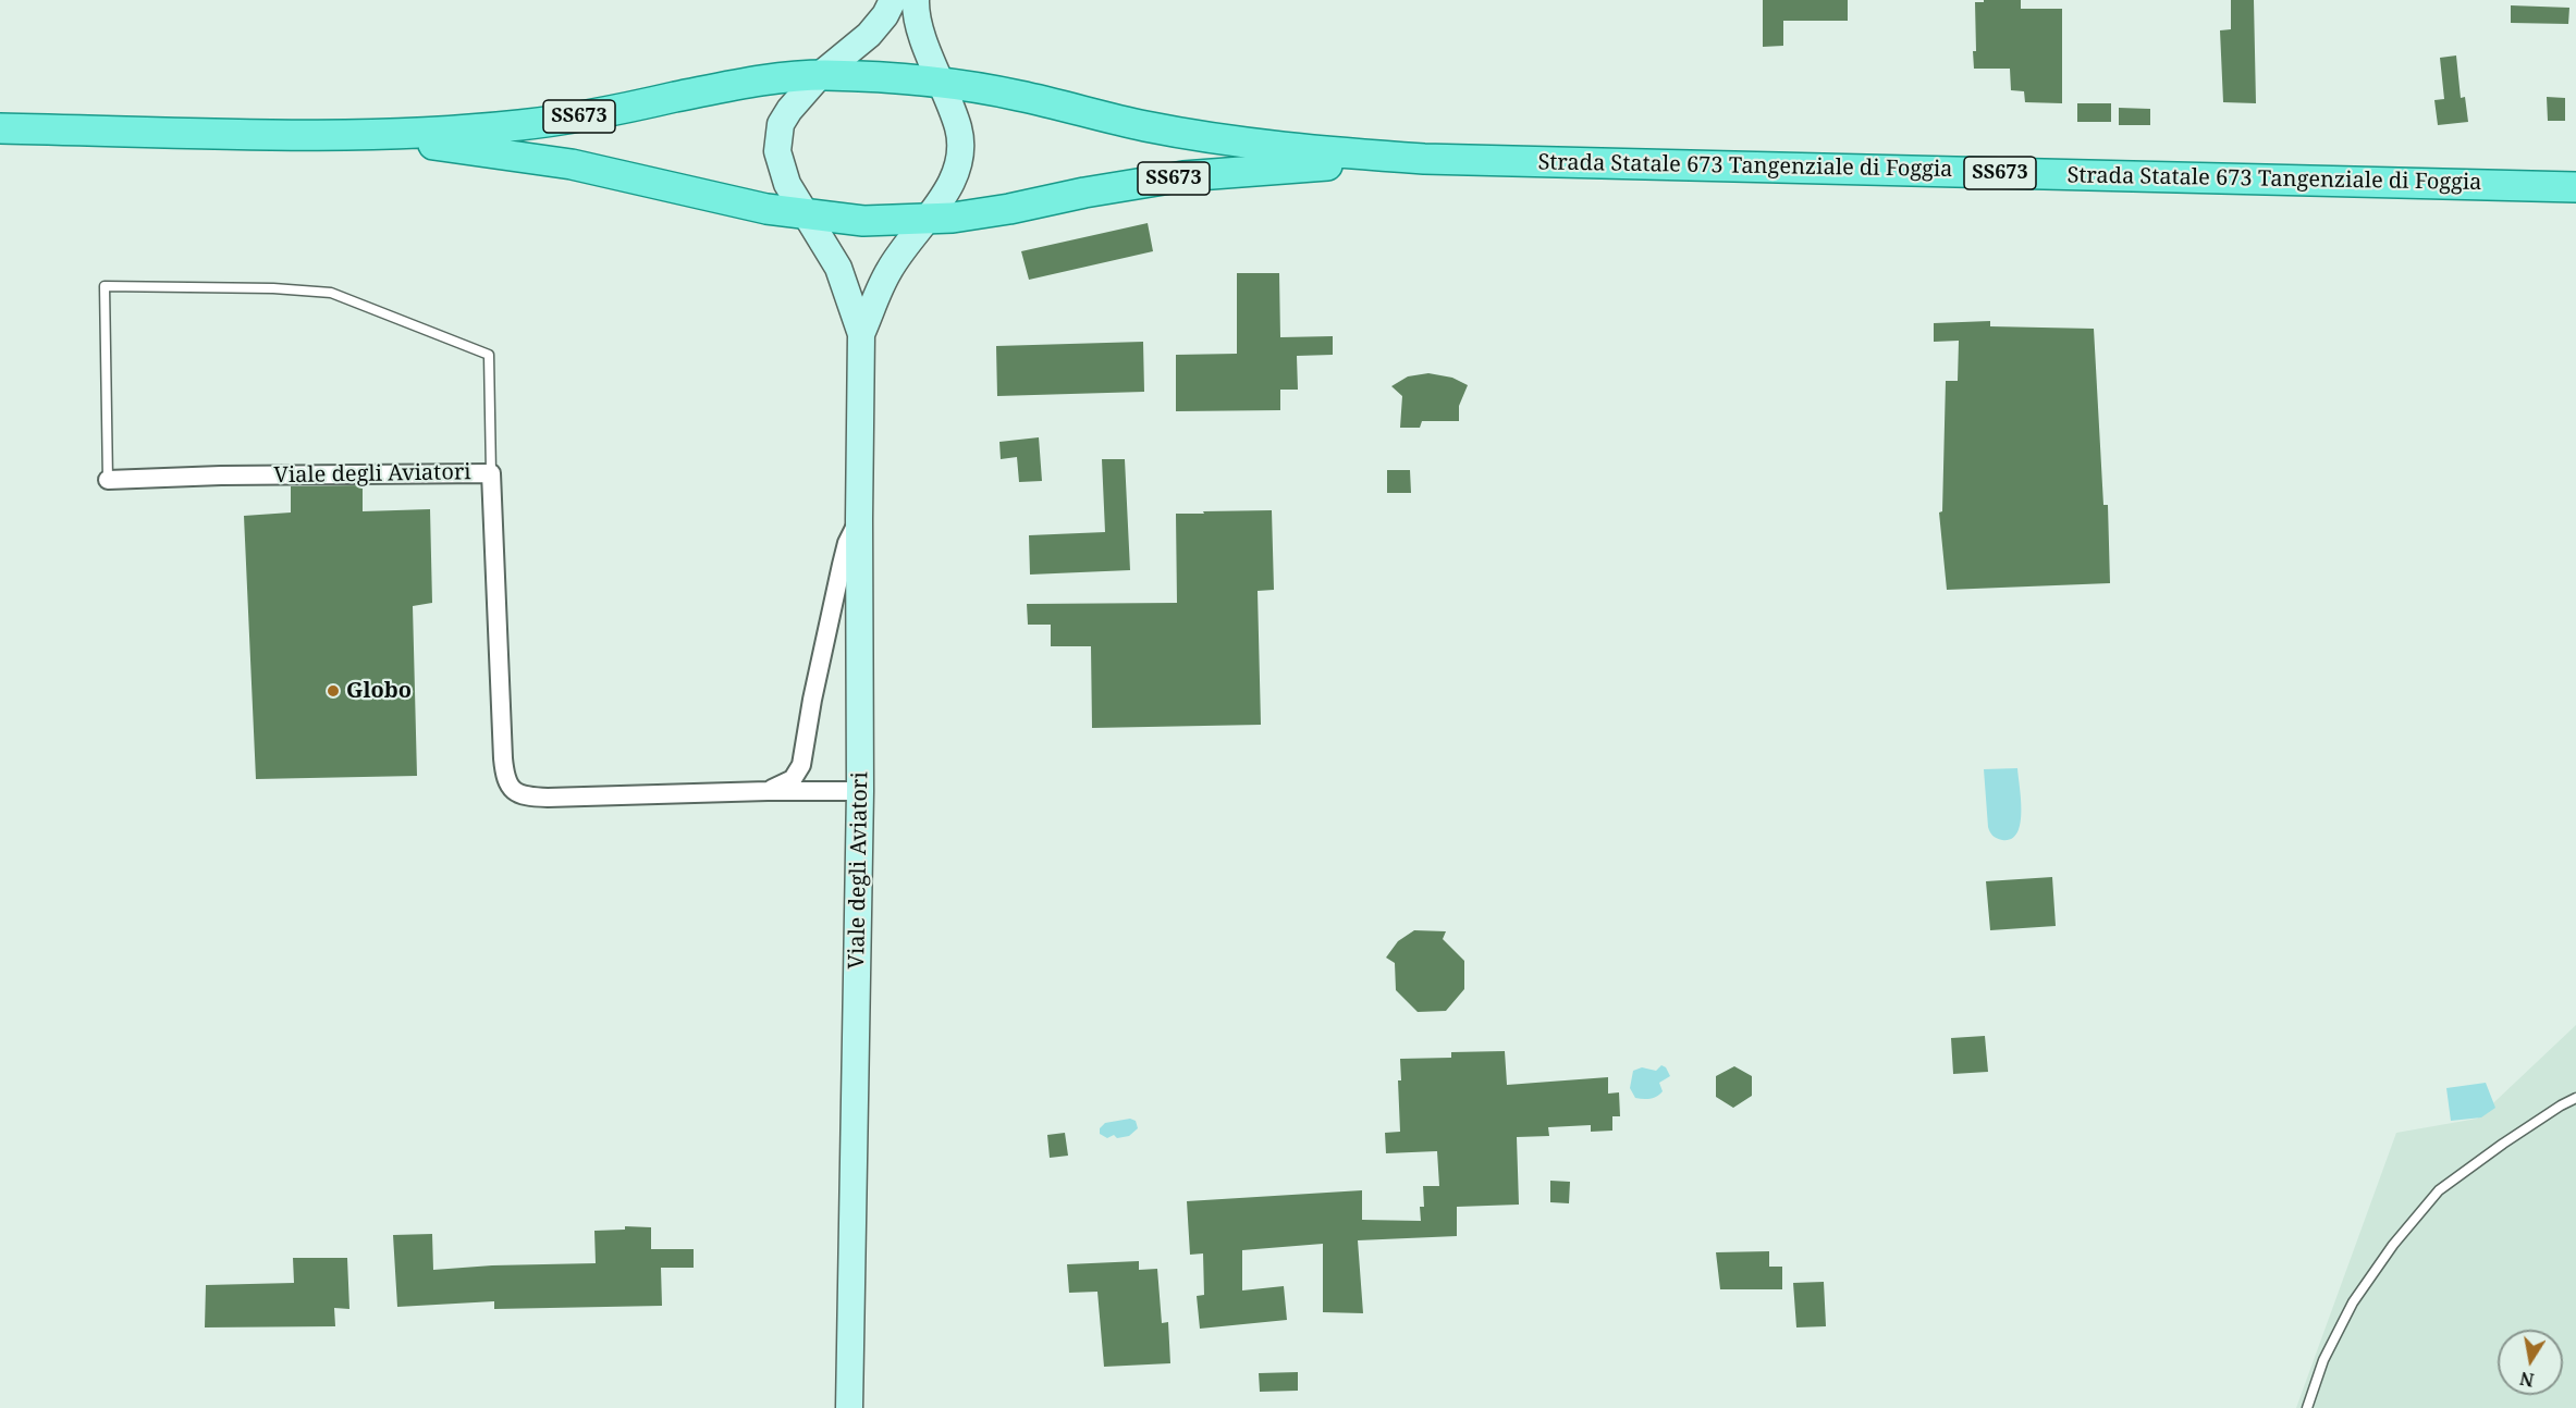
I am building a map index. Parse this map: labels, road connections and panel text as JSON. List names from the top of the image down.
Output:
{
  "streets": {
    "main road": ["SS673", "Strada Statale 673 Tangenziale di Foggia", "Viale degli Aviatori"]
  },
  "crossings": [
    ["Strada Statale 673 Tangenziale di Foggia", "Viale degli Aviatori"]
  ],
  "places": ["Globo"],
  "north": "bottom"
}
